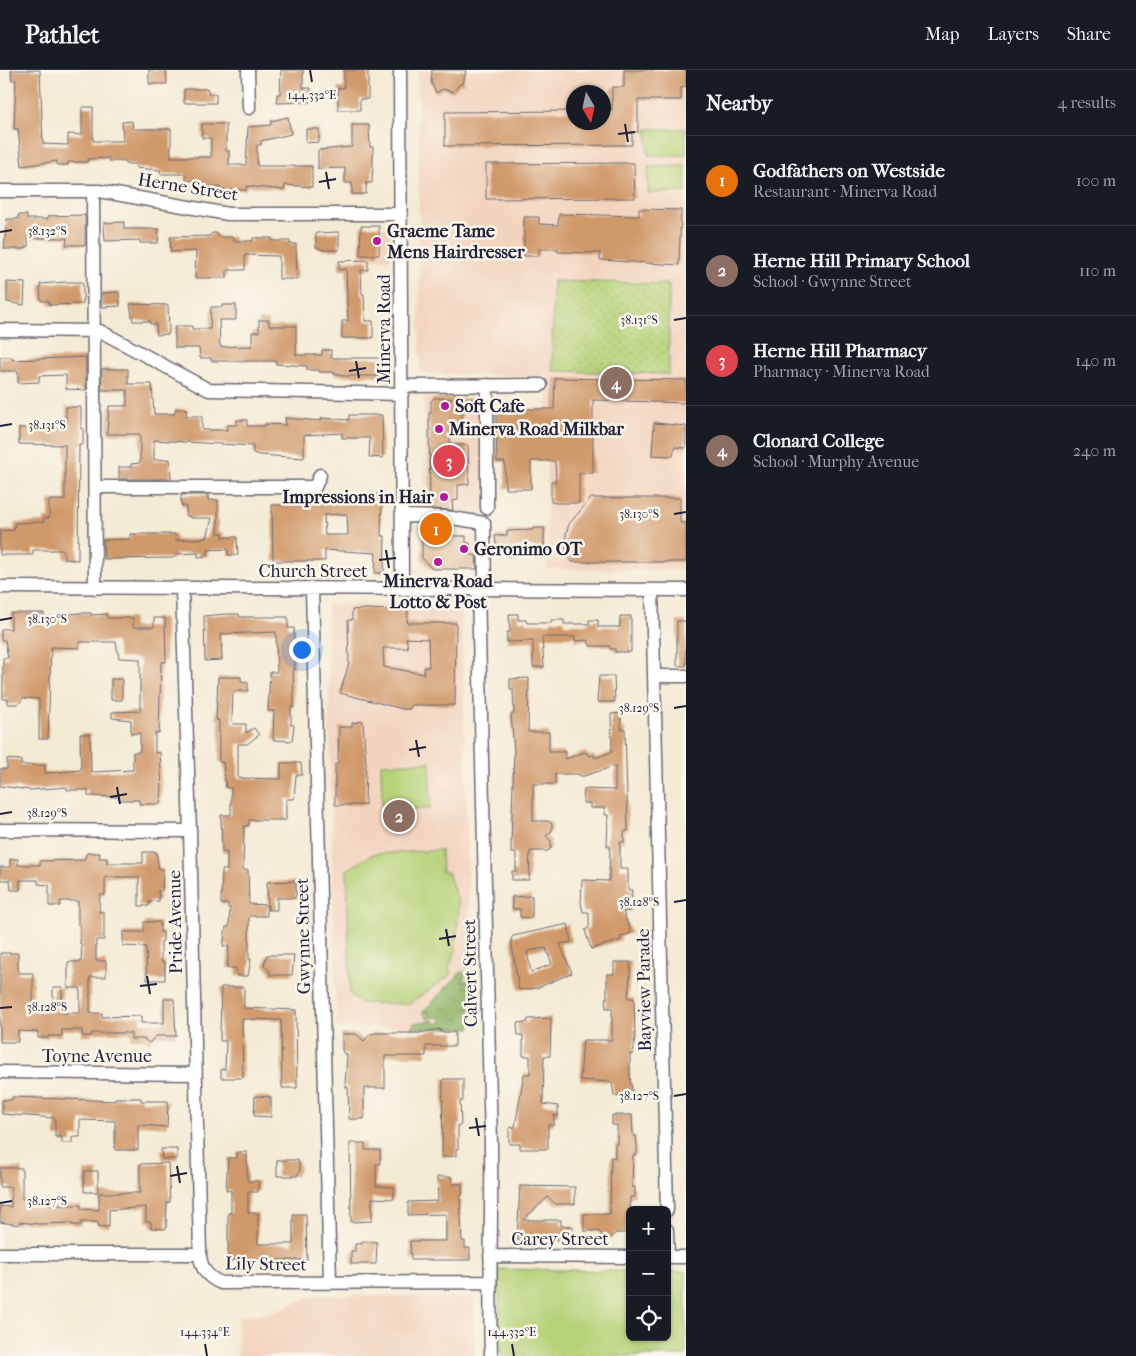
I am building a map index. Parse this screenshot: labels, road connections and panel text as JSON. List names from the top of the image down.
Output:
{
  "streets": {
    "street": [
      "Herne Street",
      "Minerva Road",
      "Church Street",
      "Pride Avenue",
      "Gwynne Street",
      "Calvert Street",
      "Bayview Parade",
      "Toyne Avenue",
      "Carey Street",
      "Lily Street"
    ]
  },
  "crossings": [
    ["Herne Street", "Minerva Road"],
    ["Minerva Road", "Church Street"],
    ["Minerva Road", "Calvert Street"],
    ["Church Street", "Pride Avenue"],
    ["Church Street", "Gwynne Street"],
    ["Church Street", "Calvert Street"],
    ["Church Street", "Bayview Parade"],
    ["Pride Avenue", "Toyne Avenue"],
    ["Pride Avenue", "Lily Street"],
    ["Gwynne Street", "Lily Street"],
    ["Calvert Street", "Carey Street"],
    ["Calvert Street", "Lily Street"]
  ],
  "places": [
    "Graeme Tame Mens Hairdresser",
    "Soft Cafe",
    "Minerva Road Milkbar",
    "Impressions in Hair",
    "Geronimo OT",
    "Minerva Road Lotto & Post"
  ],
  "north": "bottom",
  "page": {
    "header": "Pathlet",
    "nav": ["Map", "Layers", "Share"],
    "heading": ["Nearby", "4 results"],
    "list": [
      {
        "mark": "1",
        "name": "Godfathers on Westside",
        "note": "Restaurant · Minerva Road",
        "value": "100 m"
      },
      {
        "mark": "2",
        "name": "Herne Hill Primary School",
        "note": "School · Gwynne Street",
        "value": "110 m"
      },
      {
        "mark": "3",
        "name": "Herne Hill Pharmacy",
        "note": "Pharmacy · Minerva Road",
        "value": "140 m"
      },
      {
        "mark": "4",
        "name": "Clonard College",
        "note": "School · Murphy Avenue",
        "value": "240 m"
      }
    ],
    "pins": [
      "4",
      "3",
      "1",
      "2"
    ],
    "map_buttons": ["+", "−"]
  },
  "coordinates": [
    "144.332°E",
    "38.132°S",
    "38.131°S",
    "38.130°S",
    "38.129°S",
    "38.128°S",
    "38.127°S",
    "144.334°E"
  ]
}
